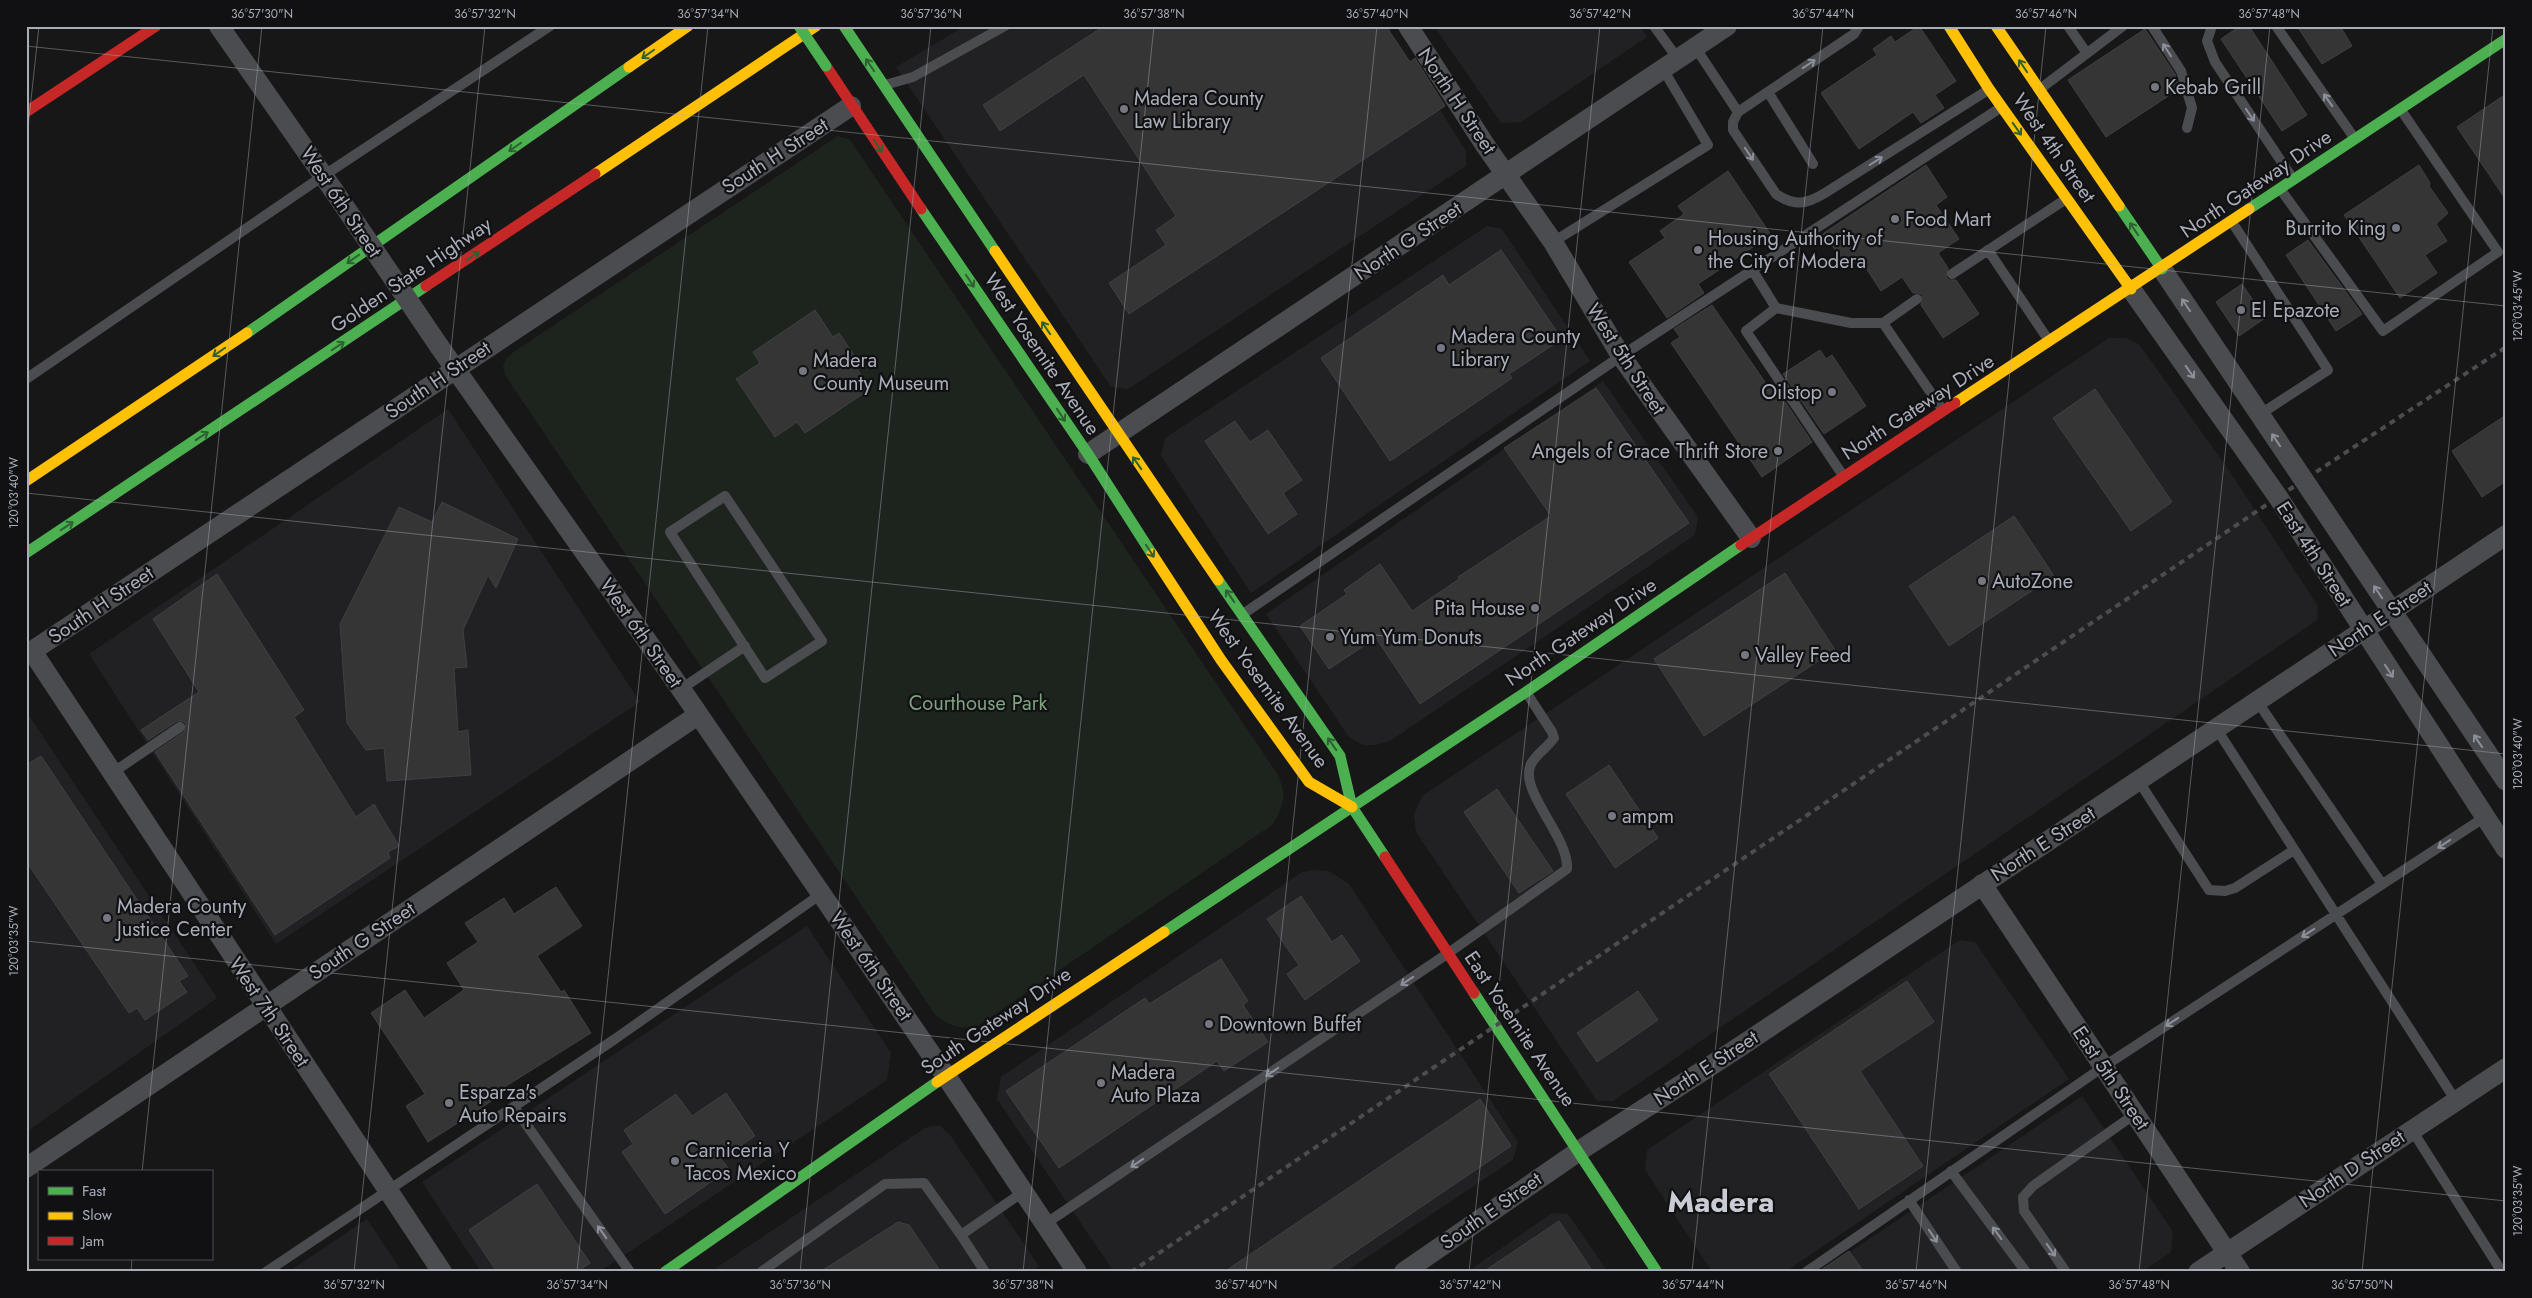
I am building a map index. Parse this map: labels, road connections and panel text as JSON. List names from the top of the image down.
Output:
{
  "streets": {
    "main road": [
      "West 4th Street",
      "North Gateway Drive",
      "Golden State Highway",
      "West Yosemite Avenue",
      "South Gateway Drive",
      "East Yosemite Avenue"
    ],
    "street": [
      "North H Street",
      "South H Street",
      "West 6th Street",
      "North G Street",
      "West 5th Street",
      "East 4th Street",
      "North E Street",
      "South G Street",
      "West 7th Street",
      "East 5th Street",
      "North D Street",
      "South E Street"
    ]
  },
  "crossings": [
    ["North H Street", "North G Street"],
    ["North H Street", "West 5th Street"],
    ["West 4th Street", "North Gateway Drive"],
    ["West 4th Street", "East 4th Street"],
    ["South H Street", "West 6th Street"],
    ["South H Street", "West Yosemite Avenue"],
    ["South H Street", "West 7th Street"],
    ["North Gateway Drive", "West Yosemite Avenue"],
    ["North Gateway Drive", "West 5th Street"],
    ["North Gateway Drive", "East 4th Street"],
    ["North Gateway Drive", "South Gateway Drive"],
    ["North Gateway Drive", "East Yosemite Avenue"],
    ["West 6th Street", "South G Street"],
    ["West 6th Street", "South Gateway Drive"],
    ["North G Street", "West Yosemite Avenue"],
    ["North G Street", "West 5th Street"],
    ["West Yosemite Avenue", "South Gateway Drive"],
    ["West Yosemite Avenue", "East Yosemite Avenue"],
    ["East 4th Street", "North E Street"],
    ["North E Street", "East Yosemite Avenue"],
    ["North E Street", "East 5th Street"],
    ["North E Street", "South E Street"],
    ["South G Street", "West 7th Street"],
    ["South Gateway Drive", "East Yosemite Avenue"],
    ["East Yosemite Avenue", "South E Street"],
    ["East 5th Street", "North D Street"]
  ],
  "districts": ["Madera"],
  "parks": ["Courthouse Park"],
  "places": [
    "Kebab Grill",
    "Madera County Law Library",
    "Food Mart",
    "Burrito King",
    "Housing Authority of the City of Modera",
    "El Epazote",
    "Madera County Library",
    "Madera County Museum",
    "Oilstop",
    "Angels of Grace Thrift Store",
    "AutoZone",
    "Pita House",
    "Yum Yum Donuts",
    "Valley Feed",
    "ampm",
    "Madera County Justice Center",
    "Downtown Buffet",
    "Madera Auto Plaza",
    "Esparza's Auto Repairs",
    "Carniceria Y Tacos Mexico"
  ],
  "legend": ["Fast", "Slow", "Jam"],
  "coordinates": [
    "36°57'30\"N",
    "36°57'32\"N",
    "36°57'34\"N",
    "36°57'36\"N",
    "36°57'38\"N",
    "36°57'40\"N",
    "36°57'42\"N",
    "36°57'44\"N",
    "36°57'46\"N",
    "36°57'48\"N",
    "120°03'45\"W",
    "120°03'40\"W",
    "120°03'35\"W",
    "36°57'50\"N"
  ]
}
